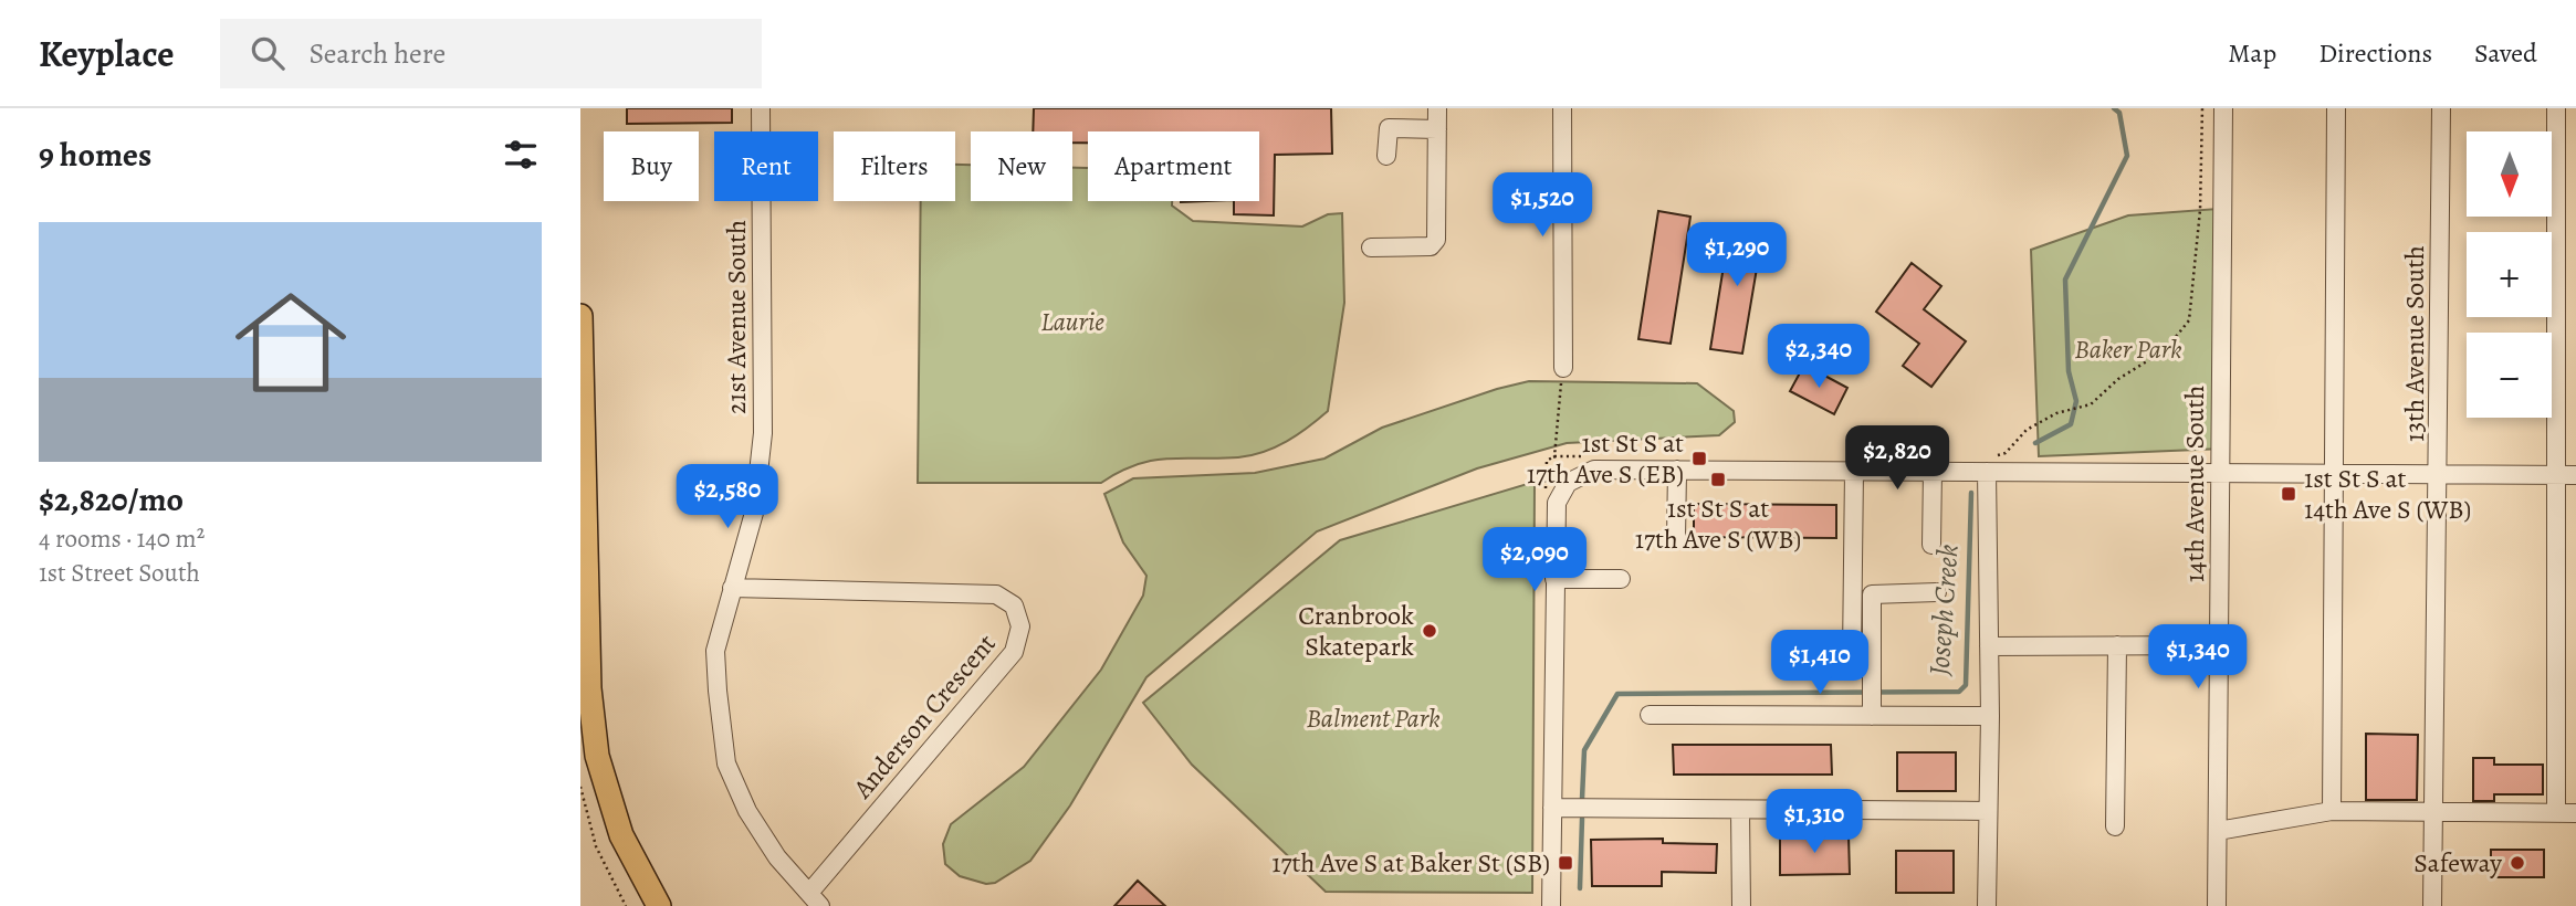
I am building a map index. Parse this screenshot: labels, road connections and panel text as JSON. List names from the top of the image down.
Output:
{
  "streets": {
    "street": [
      "21st Avenue South",
      "13th Avenue South",
      "14th Avenue South",
      "Anderson Crescent"
    ]
  },
  "crossings": [
    ["21st Avenue South", "Anderson Crescent"]
  ],
  "water": ["Joseph Creek"],
  "parks": ["Laurie", "Baker Park", "Balment Park"],
  "places": {
    "transit": [
      "1st St S at 17th Ave S (EB)",
      "1st St S at 17th Ave S (WB)",
      "1st St S at 14th Ave S (WB)",
      "17th Ave S at Baker St (SB)"
    ],
    "other": ["Cranbrook Skatepark", "Safeway"]
  },
  "north": "bottom",
  "page": {
    "header": "Keyplace",
    "search": "Search here",
    "nav": ["Map", "Directions", "Saved"],
    "heading": "9 homes",
    "map_buttons": ["+", "−"],
    "chip": [
      "Buy",
      "Rent",
      "Filters",
      "New",
      "Apartment"
    ],
    "price": [
      "$1,520",
      "$1,290",
      "$2,340",
      "$2,820",
      "$2,580",
      "$2,090",
      "$1,340",
      "$1,410",
      "$1,310"
    ],
    "list": [
      {
        "name": "$2,820/mo",
        "note": "4 rooms · 140 m² · 1st Street South"
      }
    ]
  }
}
